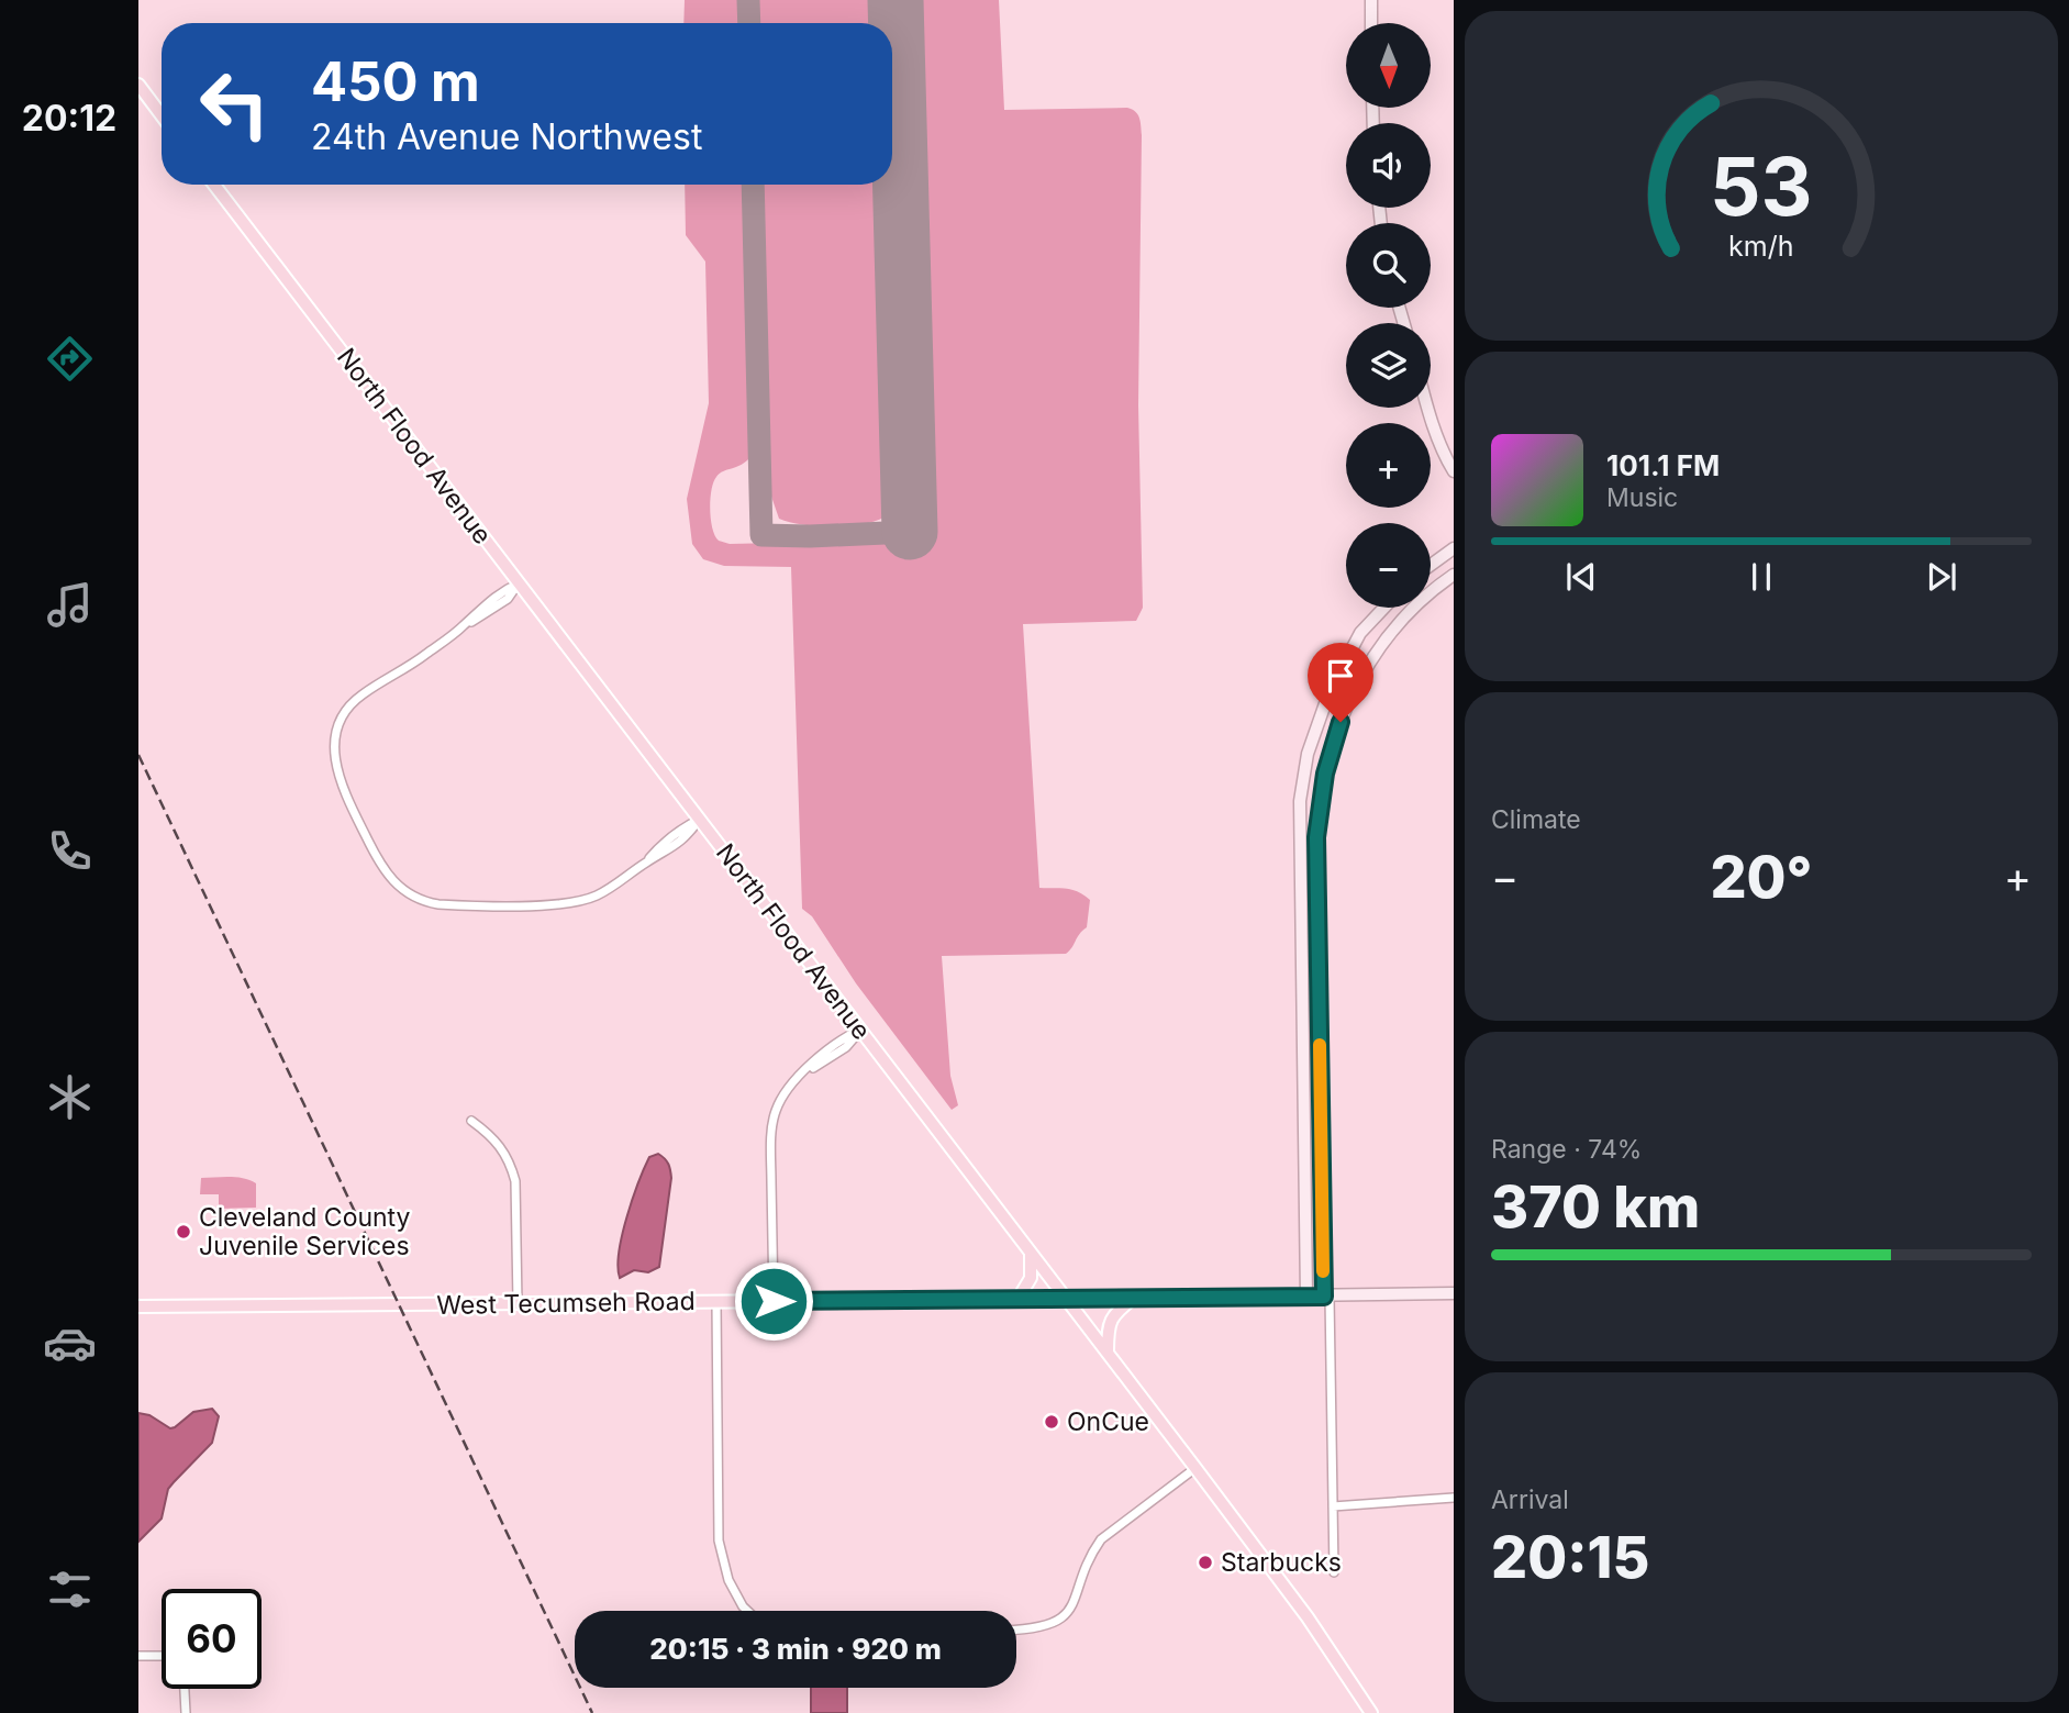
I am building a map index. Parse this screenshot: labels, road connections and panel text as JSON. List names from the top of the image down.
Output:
{
  "streets": {
    "main road": ["North Flood Avenue", "West Tecumseh Road"]
  },
  "crossings": [
    ["North Flood Avenue", "West Tecumseh Road"]
  ],
  "places": ["Cleveland County Juvenile Services", "OnCue", "Starbucks"],
  "north": "bottom",
  "page": {
    "tabs": "20:12",
    "map_buttons": ["+", "−"],
    "turn": ["450 m", "24th Avenue Northwest"],
    "song": ["101.1 FM", "Music"],
    "tile": [
      "Climate",
      ["Range · 74%", "370 km"],
      ["Arrival", "20:15"]
    ],
    "heat": ["−", "20°", "+"],
    "limit": "60",
    "trip": "20:15 · 3 min · 920 m",
    "gauge": ["53", "km/h"]
  }
}
